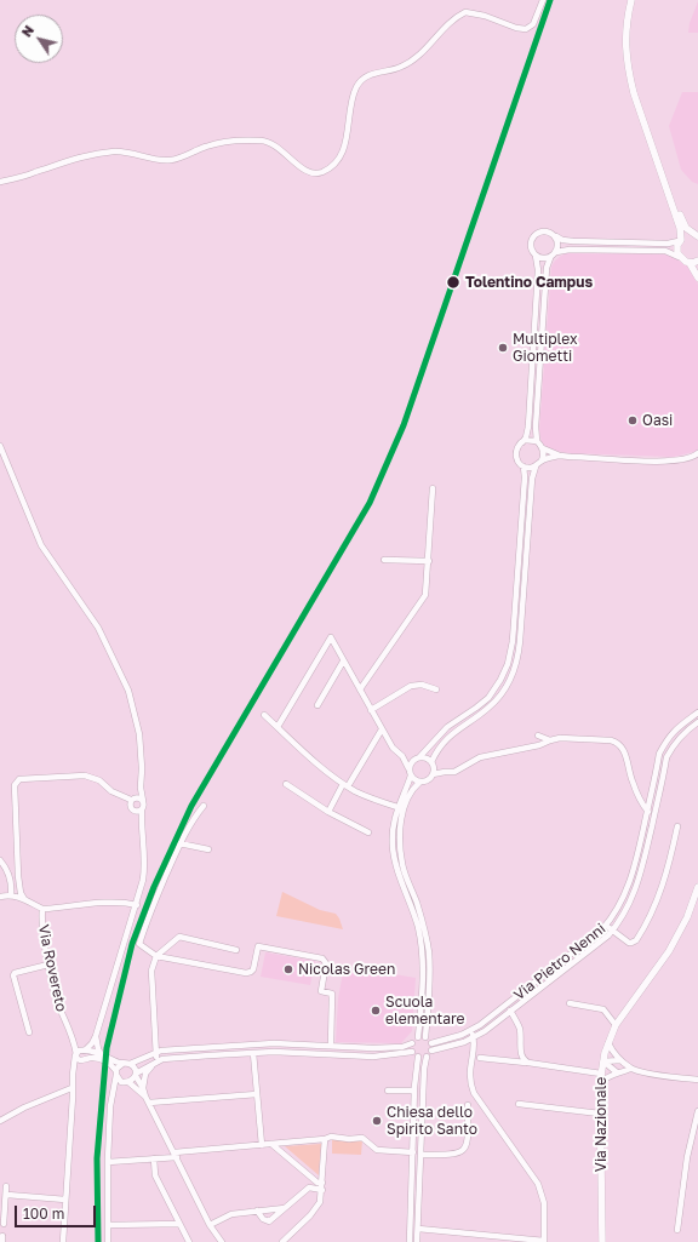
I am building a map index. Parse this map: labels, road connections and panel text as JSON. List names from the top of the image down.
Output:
{
  "streets": {
    "main road": ["Via Nazionale"],
    "street": ["Via Pietro Nenni", "Via Rovereto"]
  },
  "places": [
    "Tolentino Campus",
    "Multiplex Giometti",
    "Oasi",
    "Nicolas Green",
    "Scuola elementare",
    "Chiesa dello Spirito Santo"
  ],
  "scale_bar": "100 m",
  "north": "top left"
}
